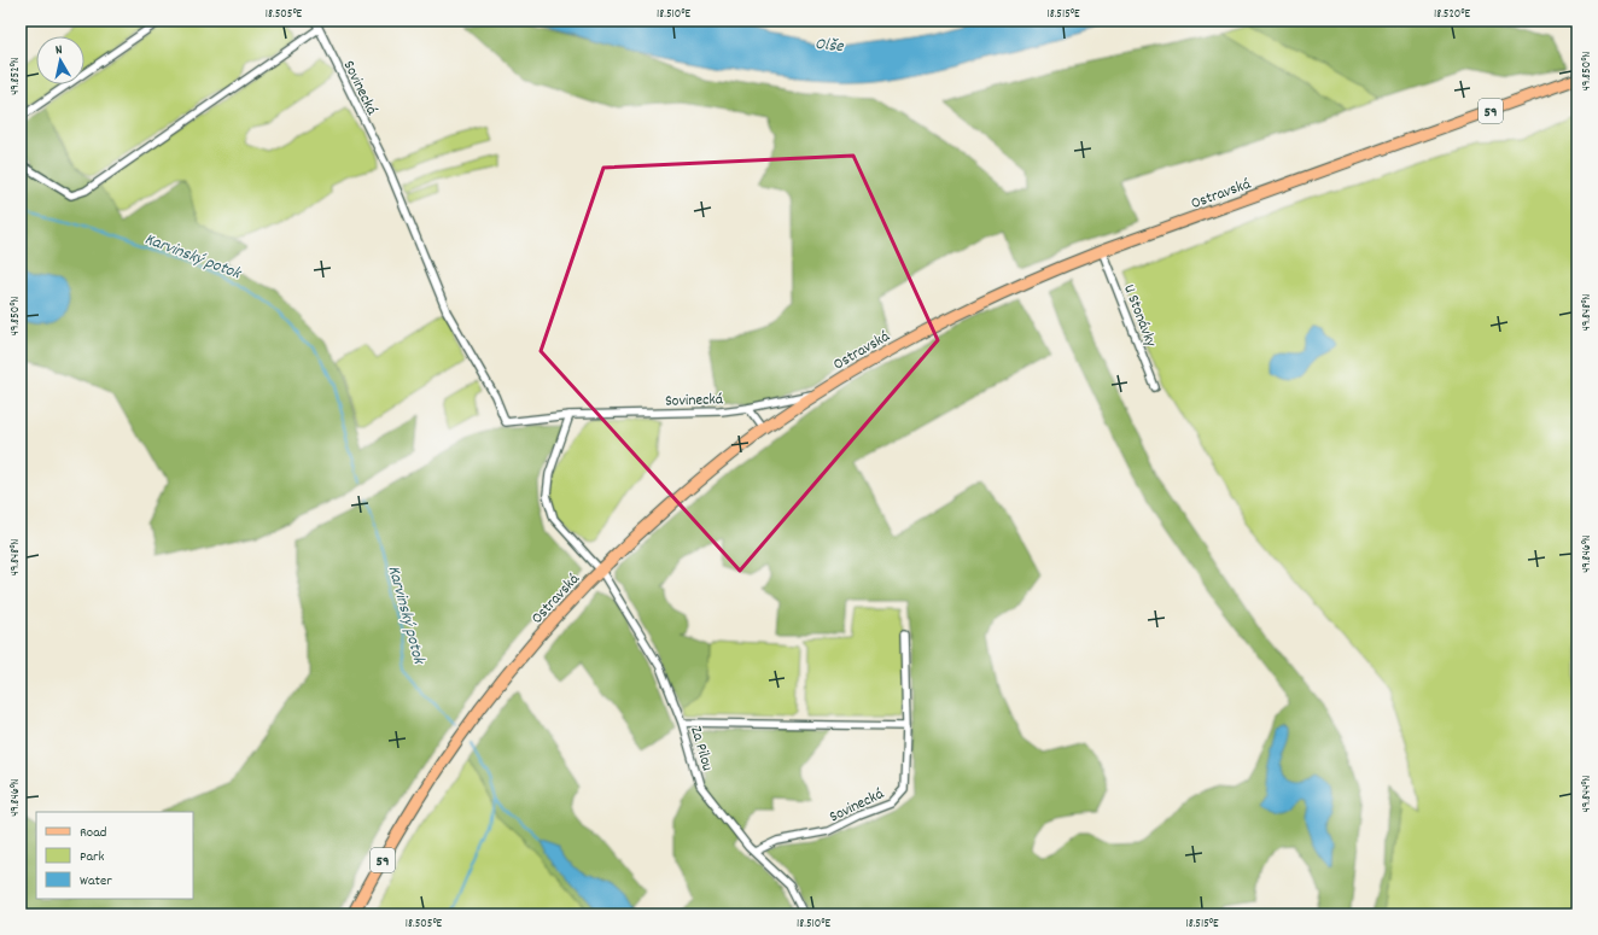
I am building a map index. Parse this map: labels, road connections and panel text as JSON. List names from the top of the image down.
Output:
{
  "streets": {
    "main road": ["59", "Ostravská"],
    "street": ["Sovinecká", "U Stonávky", "Za Pilou"]
  },
  "crossings": [
    ["Sovinecká", "Ostravská"],
    ["Sovinecká", "Za Pilou"],
    ["Ostravská", "U Stonávky"],
    ["Ostravská", "Za Pilou"]
  ],
  "water": ["Olše", "Karvinský potok"],
  "legend": ["Road", "Park", "Water"],
  "north": "top",
  "coordinates": [
    "18.505°E",
    "18.510°E",
    "18.515°E",
    "18.520°E",
    "49.850°N",
    "49.852°N",
    "49.848°N",
    "49.846°N",
    "49.844°N"
  ]
}
